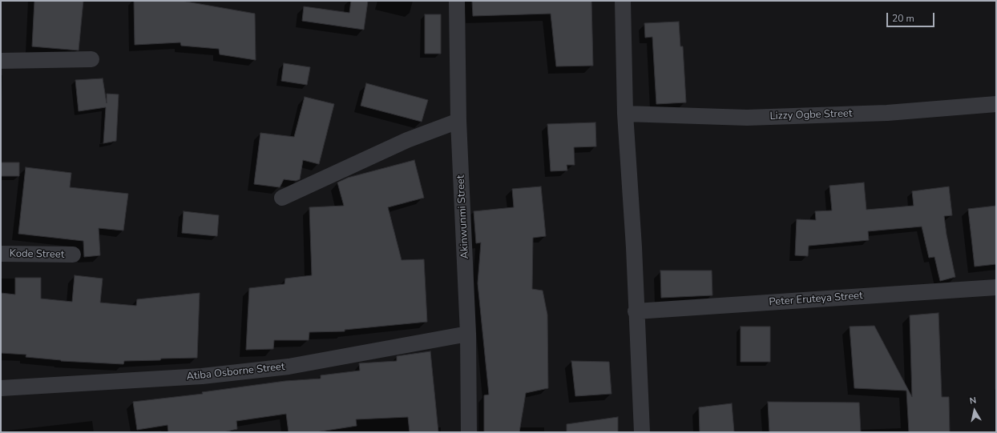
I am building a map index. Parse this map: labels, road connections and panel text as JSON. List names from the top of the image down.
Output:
{
  "streets": {
    "street": [
      "Lizzy Ogbe Street",
      "Akinwunmi Street",
      "Kode Street",
      "Peter Eruteya Street",
      "Atiba Osborne Street"
    ]
  },
  "crossings": [
    ["Akinwunmi Street", "Atiba Osborne Street"]
  ],
  "scale_bar": "20 m",
  "north": "top"
}
